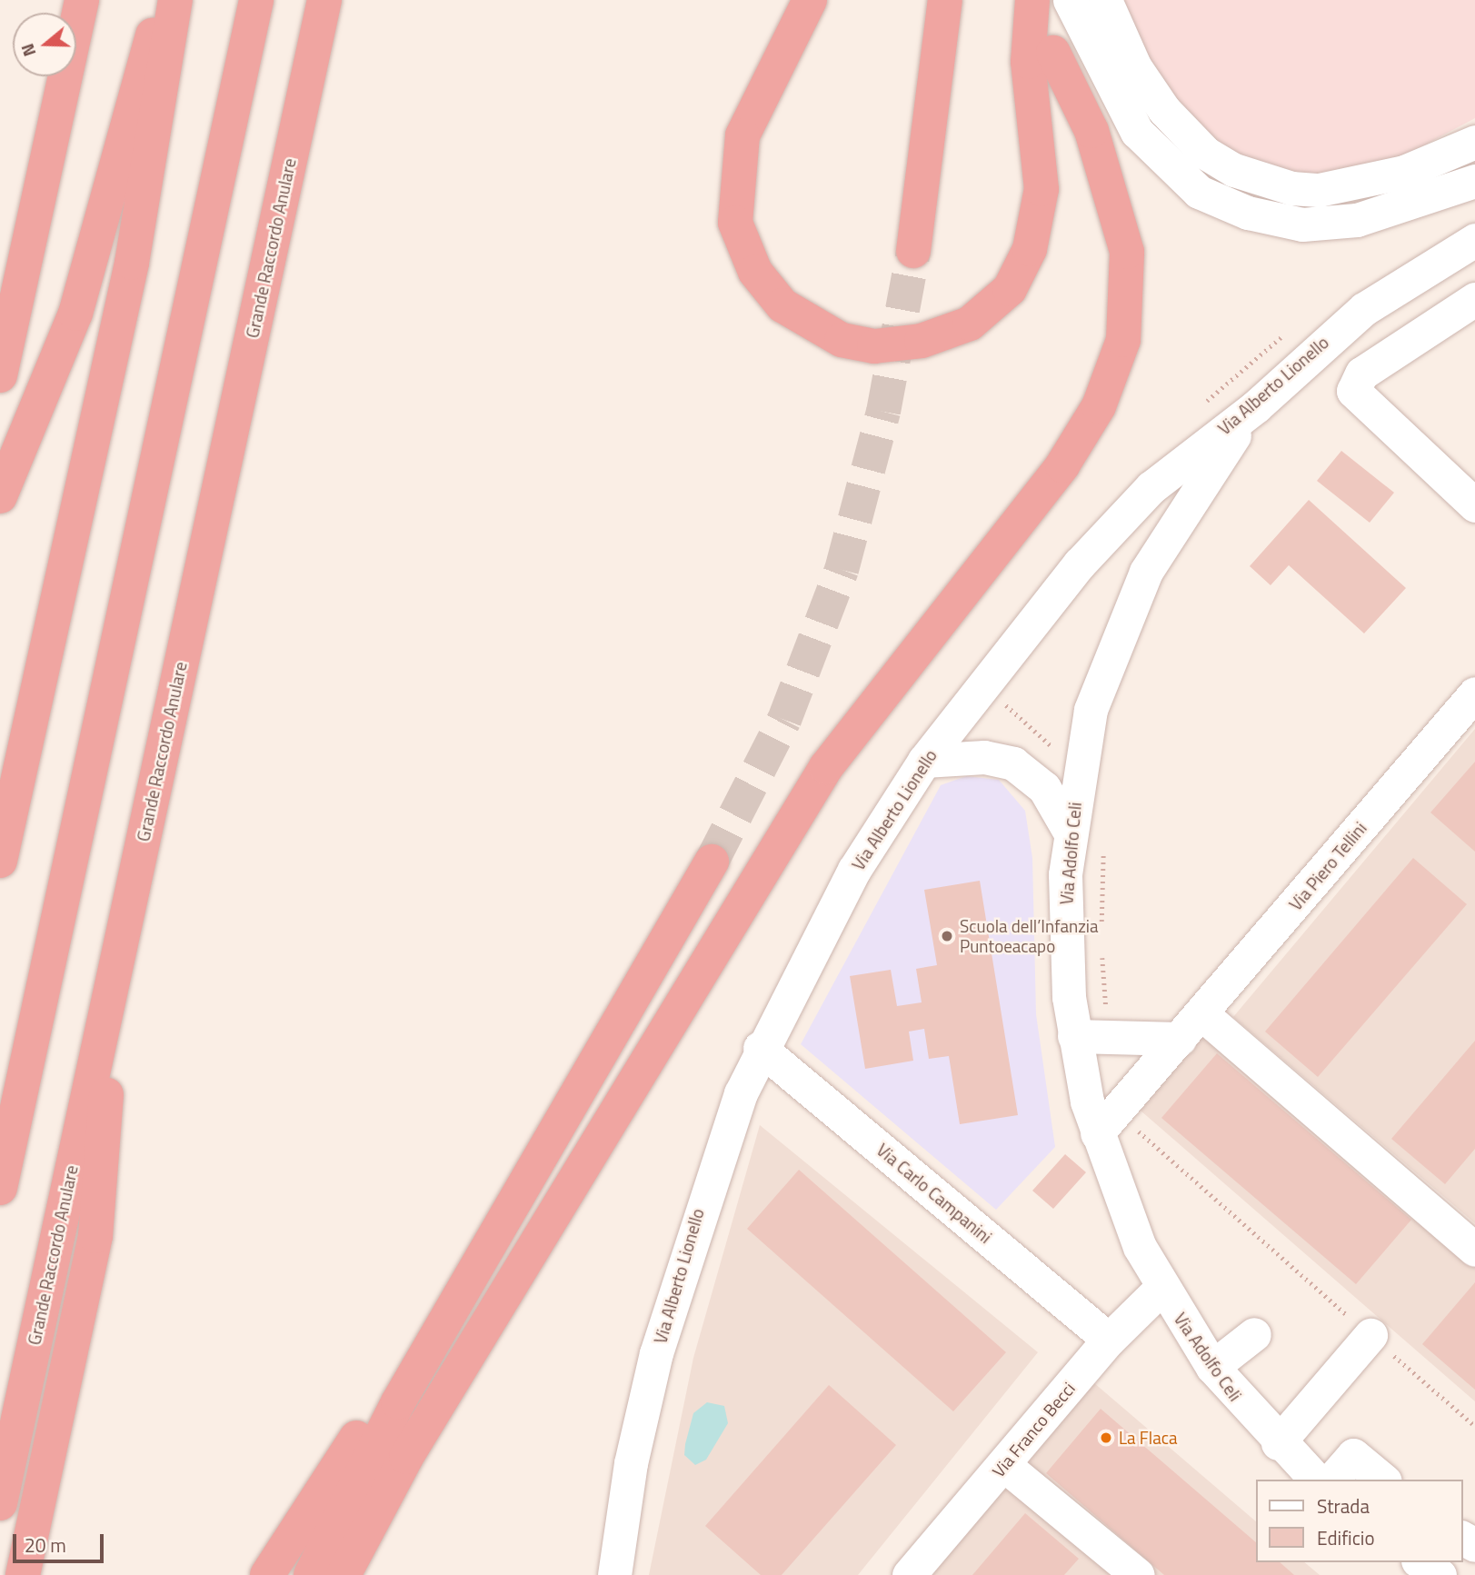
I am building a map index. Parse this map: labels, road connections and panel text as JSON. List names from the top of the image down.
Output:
{
  "streets": {
    "highway": ["Grande Raccordo Anulare"],
    "street": [
      "Via Alberto Lionello",
      "Via Adolfo Celi",
      "Via Piero Tellini",
      "Via Carlo Campanini",
      "Via Franco Becci"
    ]
  },
  "crossings": [
    ["Via Alberto Lionello", "Via Adolfo Celi"],
    ["Via Alberto Lionello", "Via Carlo Campanini"],
    ["Via Adolfo Celi", "Via Piero Tellini"],
    ["Via Adolfo Celi", "Via Franco Becci"],
    ["Via Carlo Campanini", "Via Franco Becci"]
  ],
  "places": ["Scuola dell’Infanzia Puntoeacapo", "La Flaca"],
  "legend": ["Strada", "Edificio"],
  "scale_bar": "20 m",
  "north": "left"
}
